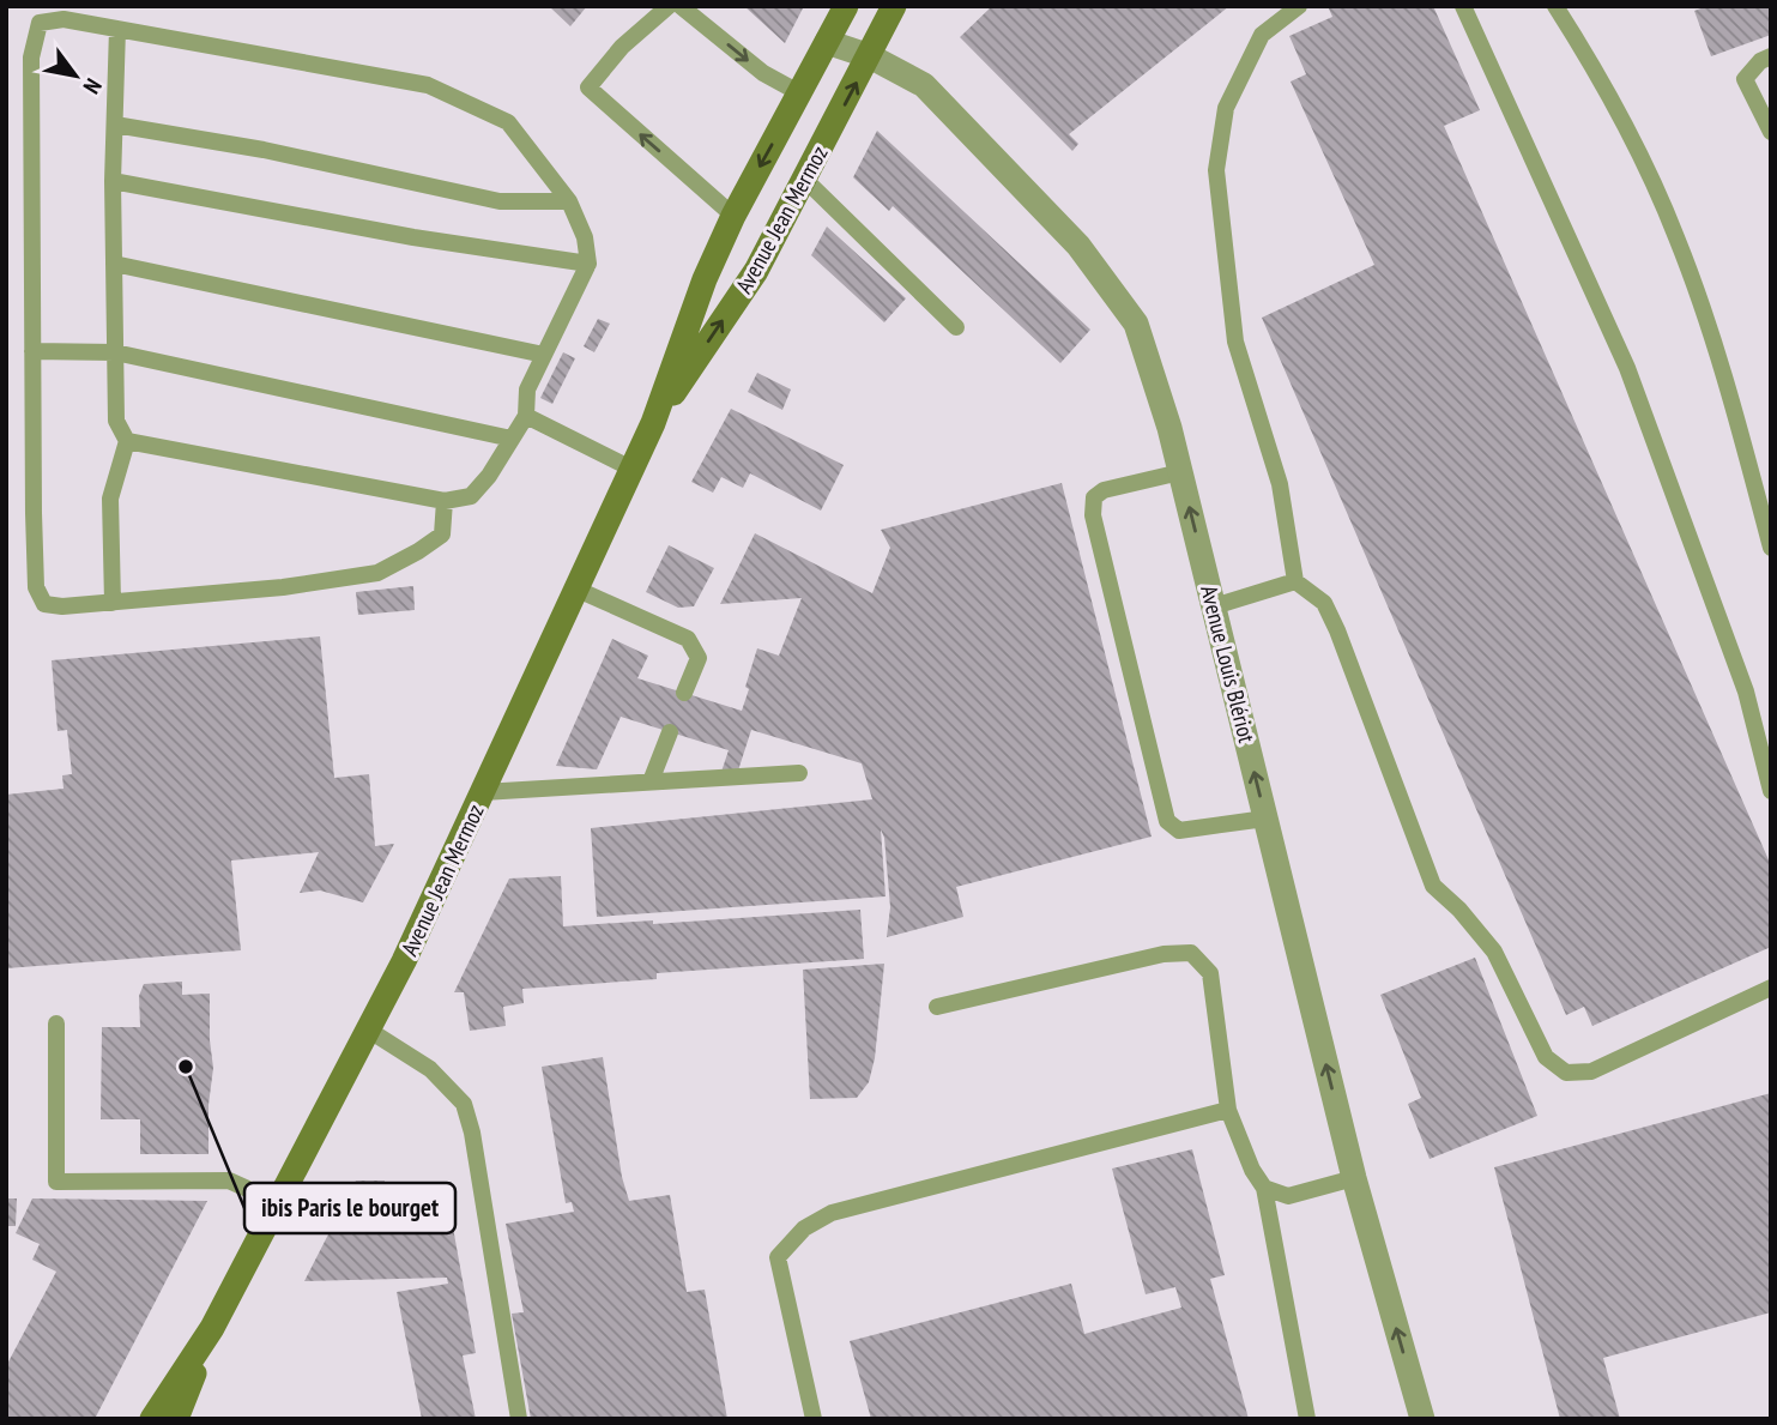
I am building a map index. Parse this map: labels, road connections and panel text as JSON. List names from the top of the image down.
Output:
{
  "streets": {
    "main road": ["Avenue Jean Mermoz"],
    "street": ["Avenue Louis Blériot"]
  },
  "crossings": [
    ["Avenue Jean Mermoz", "Avenue Louis Blériot"]
  ],
  "one_way": ["Avenue Louis Blériot"],
  "places": ["ibis Paris le bourget"],
  "north": "bottom right"
}
